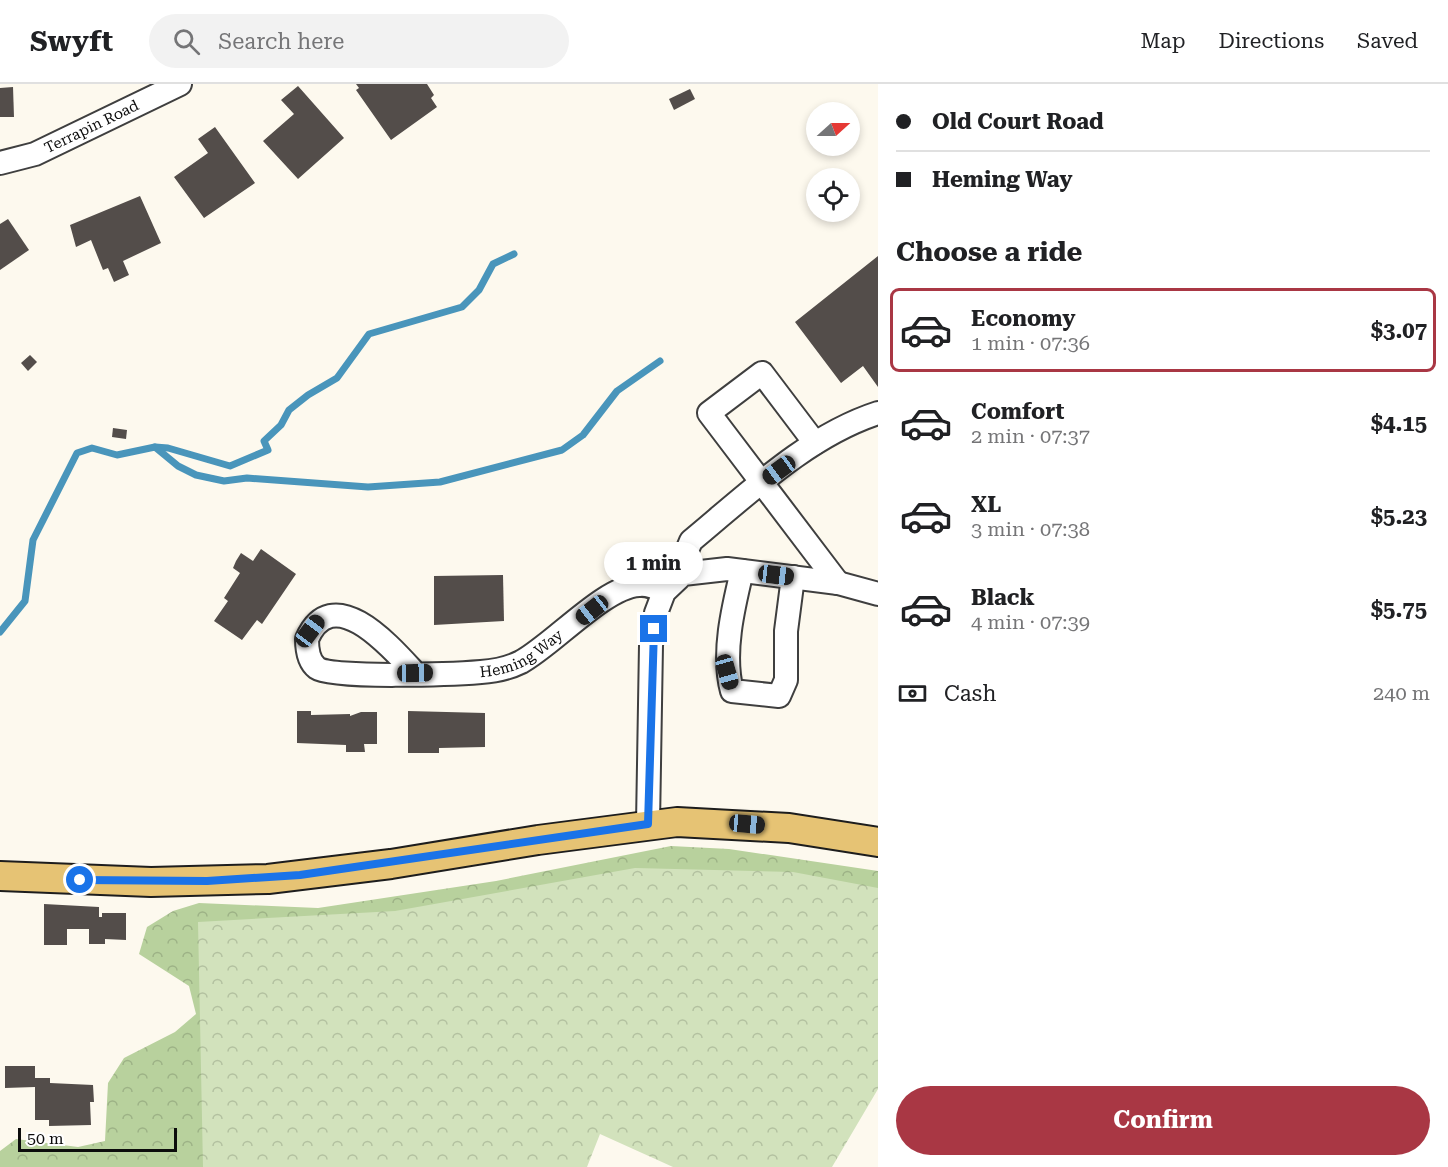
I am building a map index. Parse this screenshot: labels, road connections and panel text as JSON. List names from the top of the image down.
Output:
{
  "streets": {
    "street": ["Terrapin Road", "Heming Way"]
  },
  "scale_bar": "50 m",
  "north": "right",
  "page": {
    "header": "Swyft",
    "search": "Search here",
    "nav": ["Map", "Directions", "Saved"],
    "banner": ["Old Court Road", "Heming Way"],
    "heading": "Choose a ride",
    "list": [
      {
        "name": "Economy",
        "note": "1 min · 07:36",
        "value": "$3.07"
      },
      {
        "name": "Comfort",
        "note": "2 min · 07:37",
        "value": "$4.15"
      },
      {
        "name": "XL",
        "note": "3 min · 07:38",
        "value": "$5.23"
      },
      {
        "name": "Black",
        "note": "4 min · 07:39",
        "value": "$5.75"
      }
    ],
    "bubble": "1 min",
    "pay": ["Cash", "240 m"],
    "buttons": "Confirm",
    "scale": "50 m"
  }
}
